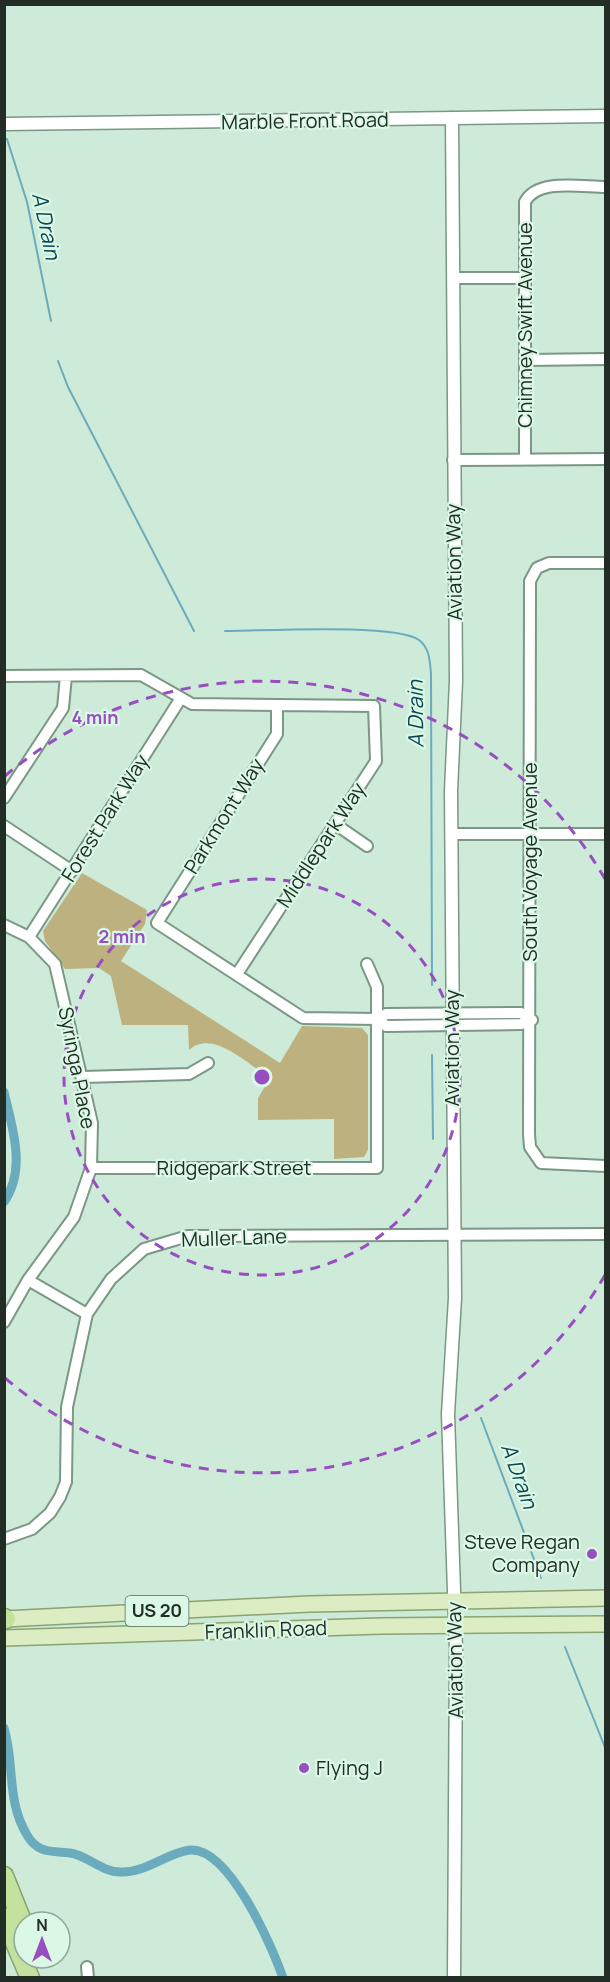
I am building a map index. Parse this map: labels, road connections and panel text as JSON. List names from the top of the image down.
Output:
{
  "streets": {
    "main road": ["US 20", "Franklin Road"],
    "street": [
      "Marble Front Road",
      "Chimney Swift Avenue",
      "Aviation Way",
      "Parkmont Way",
      "Forest Park Way",
      "Middlepark Way",
      "South Voyage Avenue",
      "Syringa Place",
      "Ridgepark Street",
      "Muller Lane"
    ]
  },
  "crossings": [
    ["Marble Front Road", "Aviation Way"],
    ["Aviation Way", "Muller Lane"],
    ["Aviation Way", "US 20"],
    ["Aviation Way", "Franklin Road"],
    ["Parkmont Way", "Middlepark Way"],
    ["Forest Park Way", "Syringa Place"],
    ["Syringa Place", "Ridgepark Street"],
    ["US 20", "Franklin Road"]
  ],
  "water": ["A Drain"],
  "places": ["Steve Regan Company", "Flying J"],
  "north": "top",
  "rings": ["4 min", "2 min"]
}
